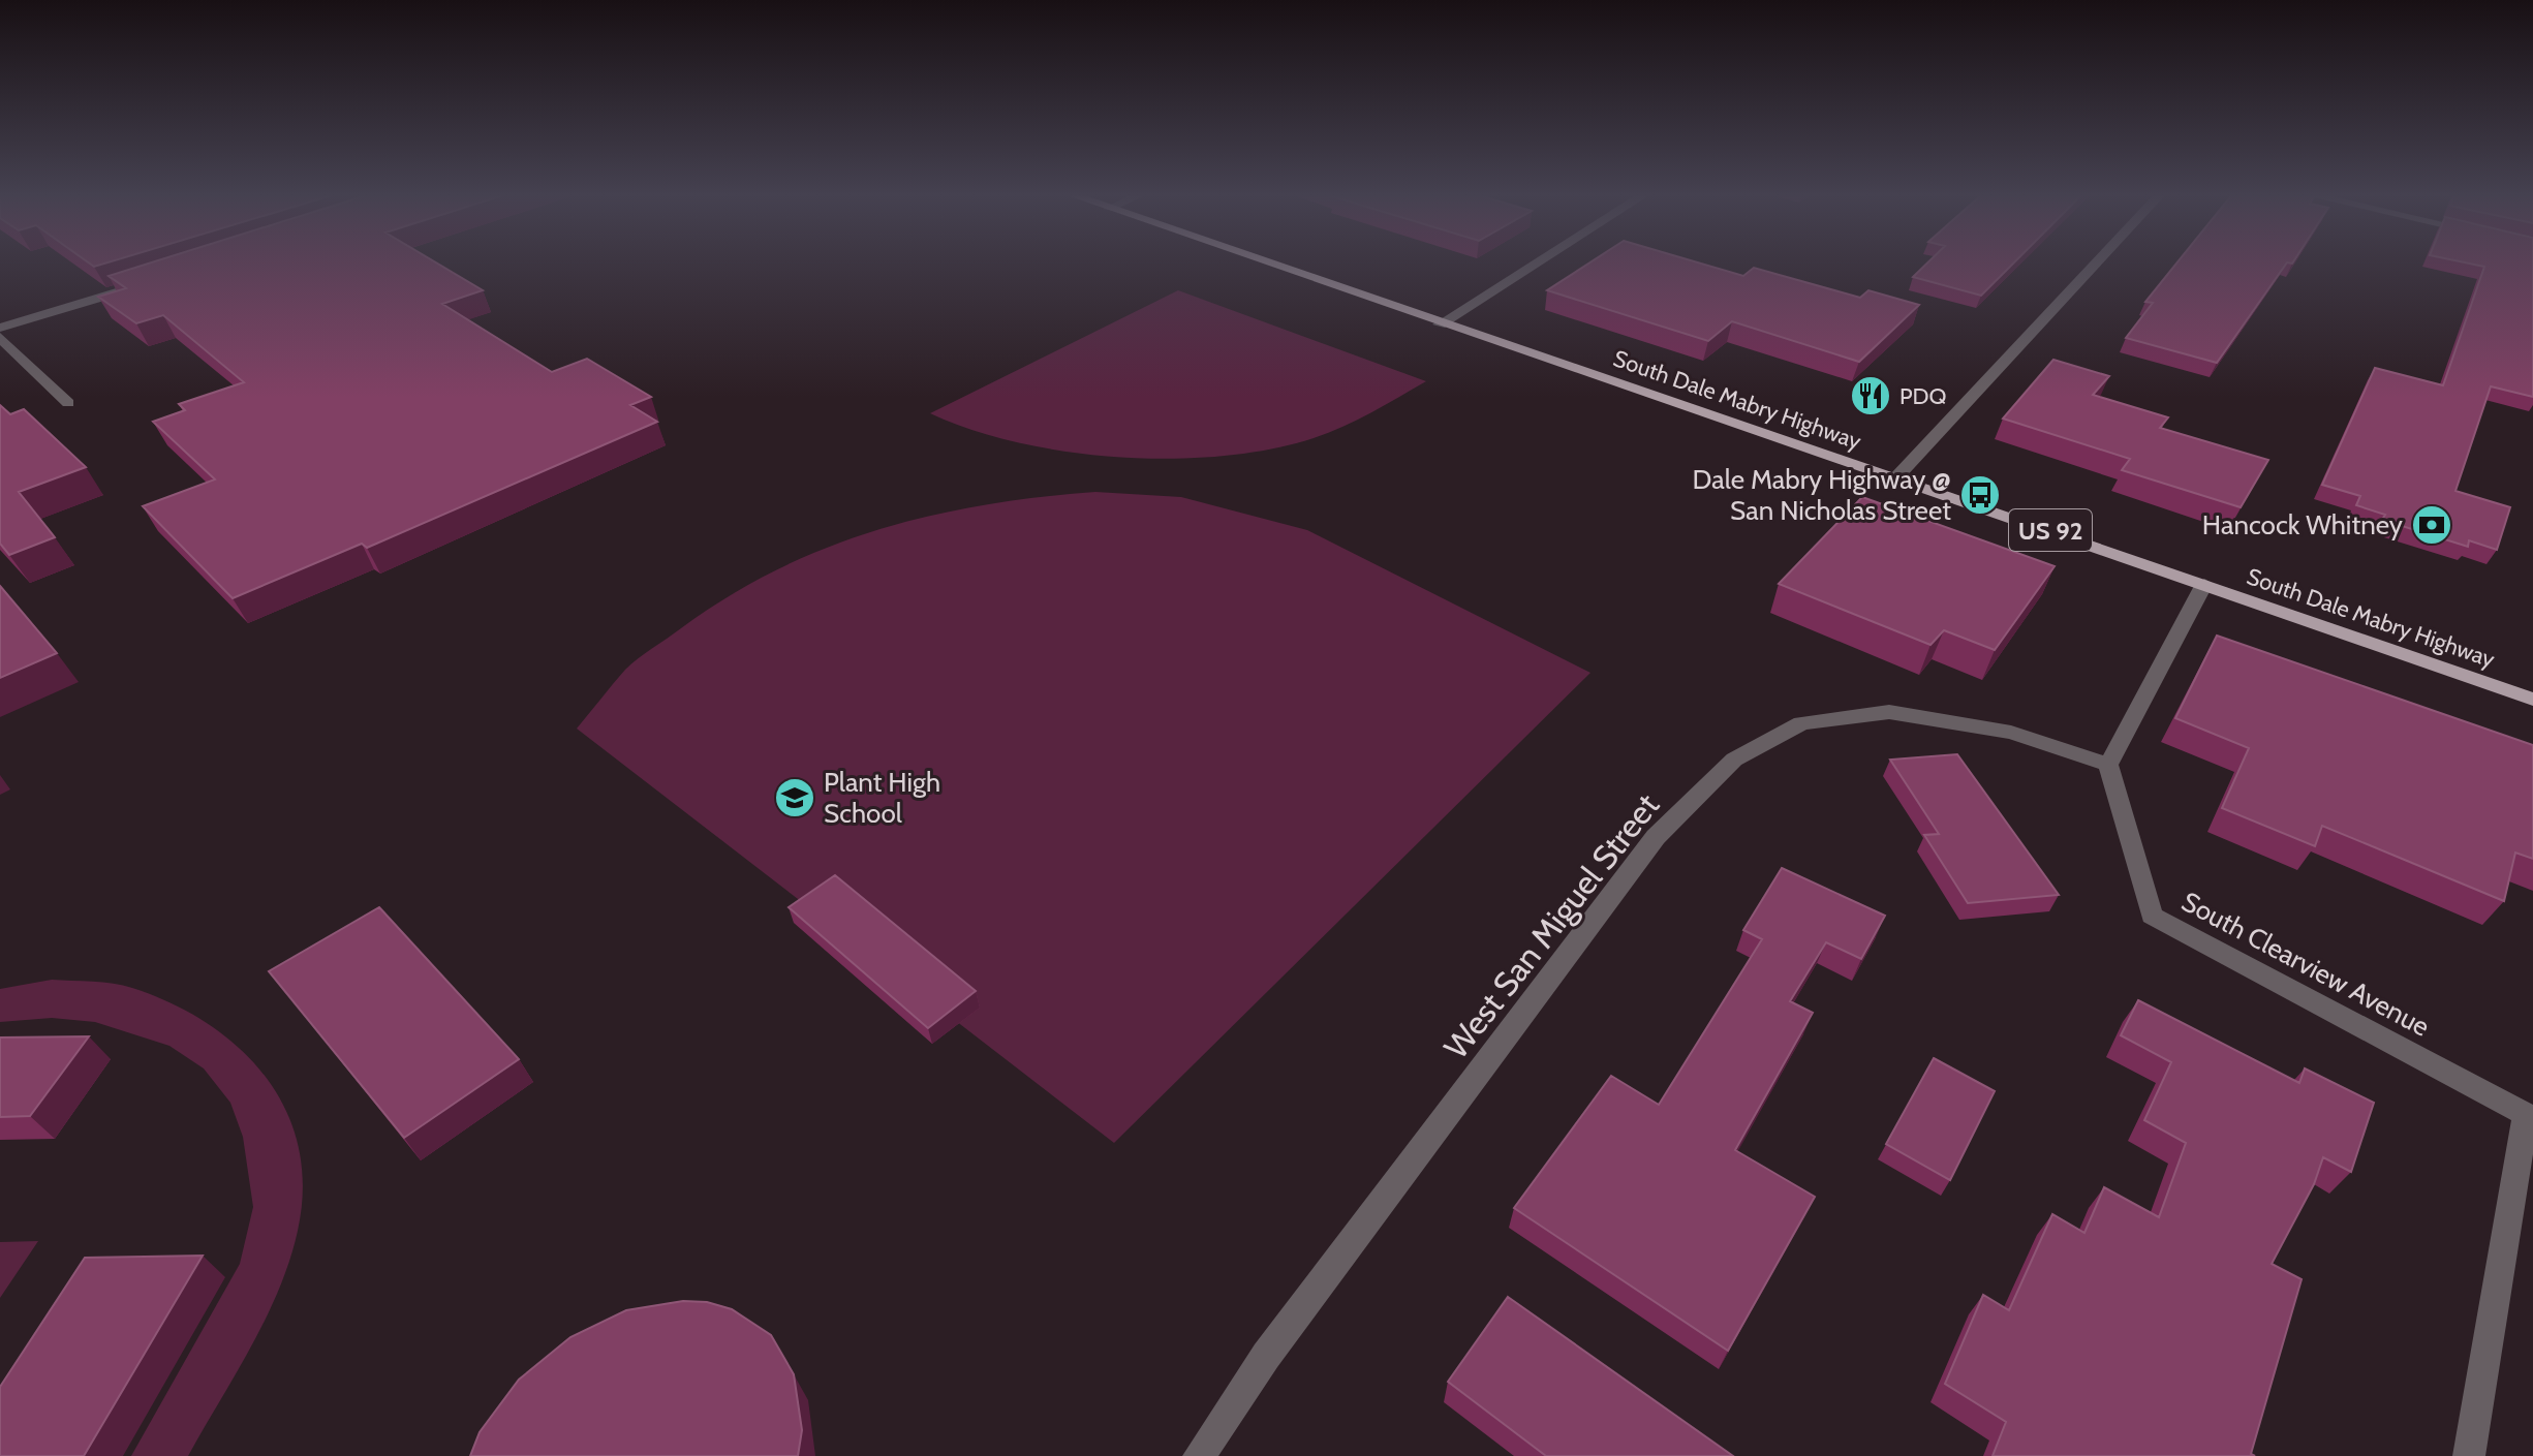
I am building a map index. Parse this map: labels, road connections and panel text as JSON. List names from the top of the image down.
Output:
{
  "streets": {
    "main road": ["South Dale Mabry Highway", "US 92"],
    "street": ["West San Miguel Street", "South Clearview Avenue"]
  },
  "crossings": [
    ["West San Miguel Street", "South Clearview Avenue"]
  ],
  "places": {
    "restaurant": ["PDQ"],
    "bus stop": ["Dale Mabry Highway @ San Nicholas Street"],
    "bank": ["Hancock Whitney"],
    "school or university": ["Plant High School"]
  }
}
